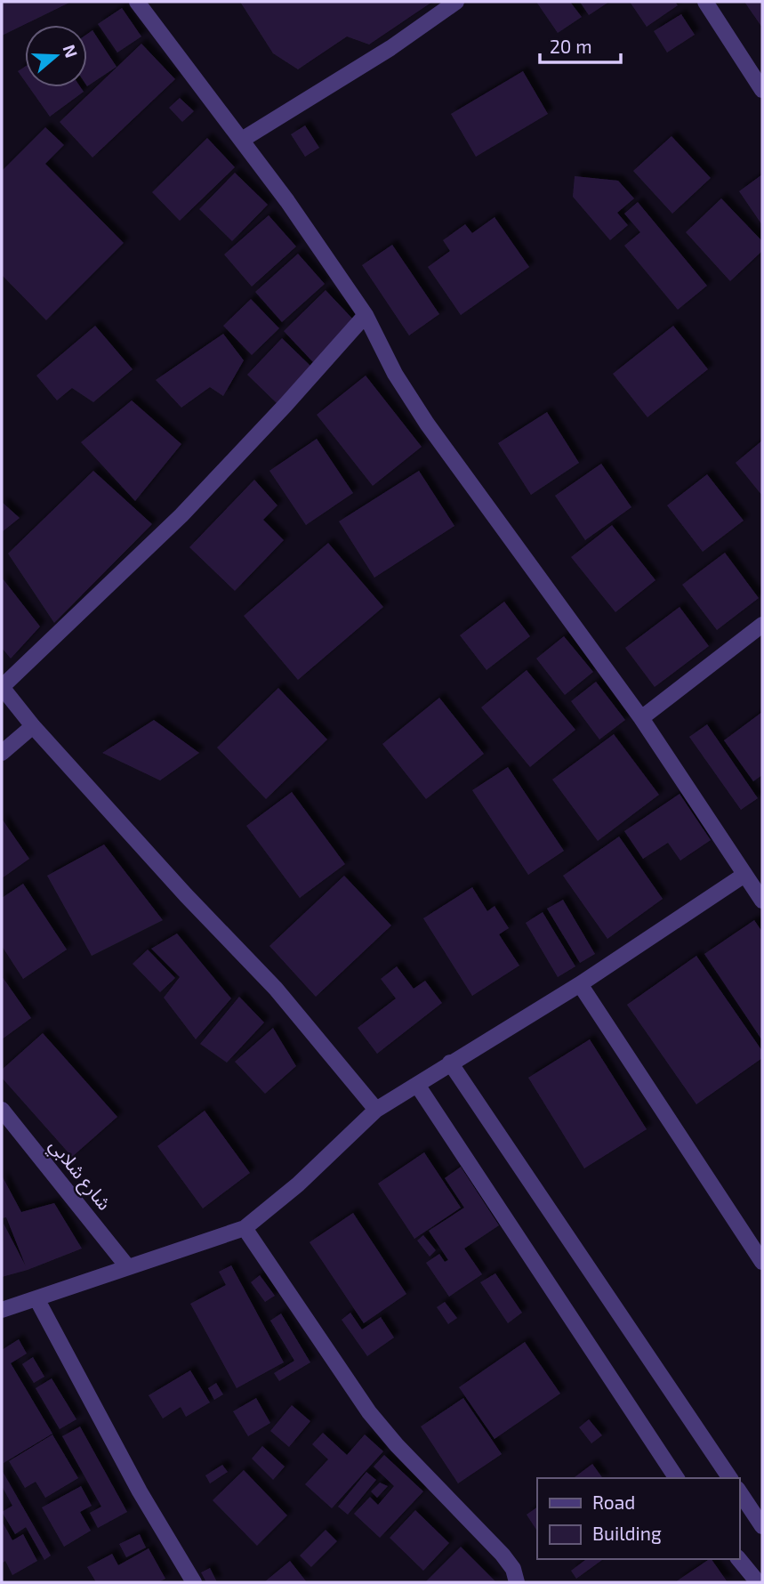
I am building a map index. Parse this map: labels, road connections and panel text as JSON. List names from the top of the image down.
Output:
{
  "streets": {
    "street": ["شارع شلابي"]
  },
  "legend": ["Road", "Building"],
  "scale_bar": "20 m",
  "north": "right"
}
